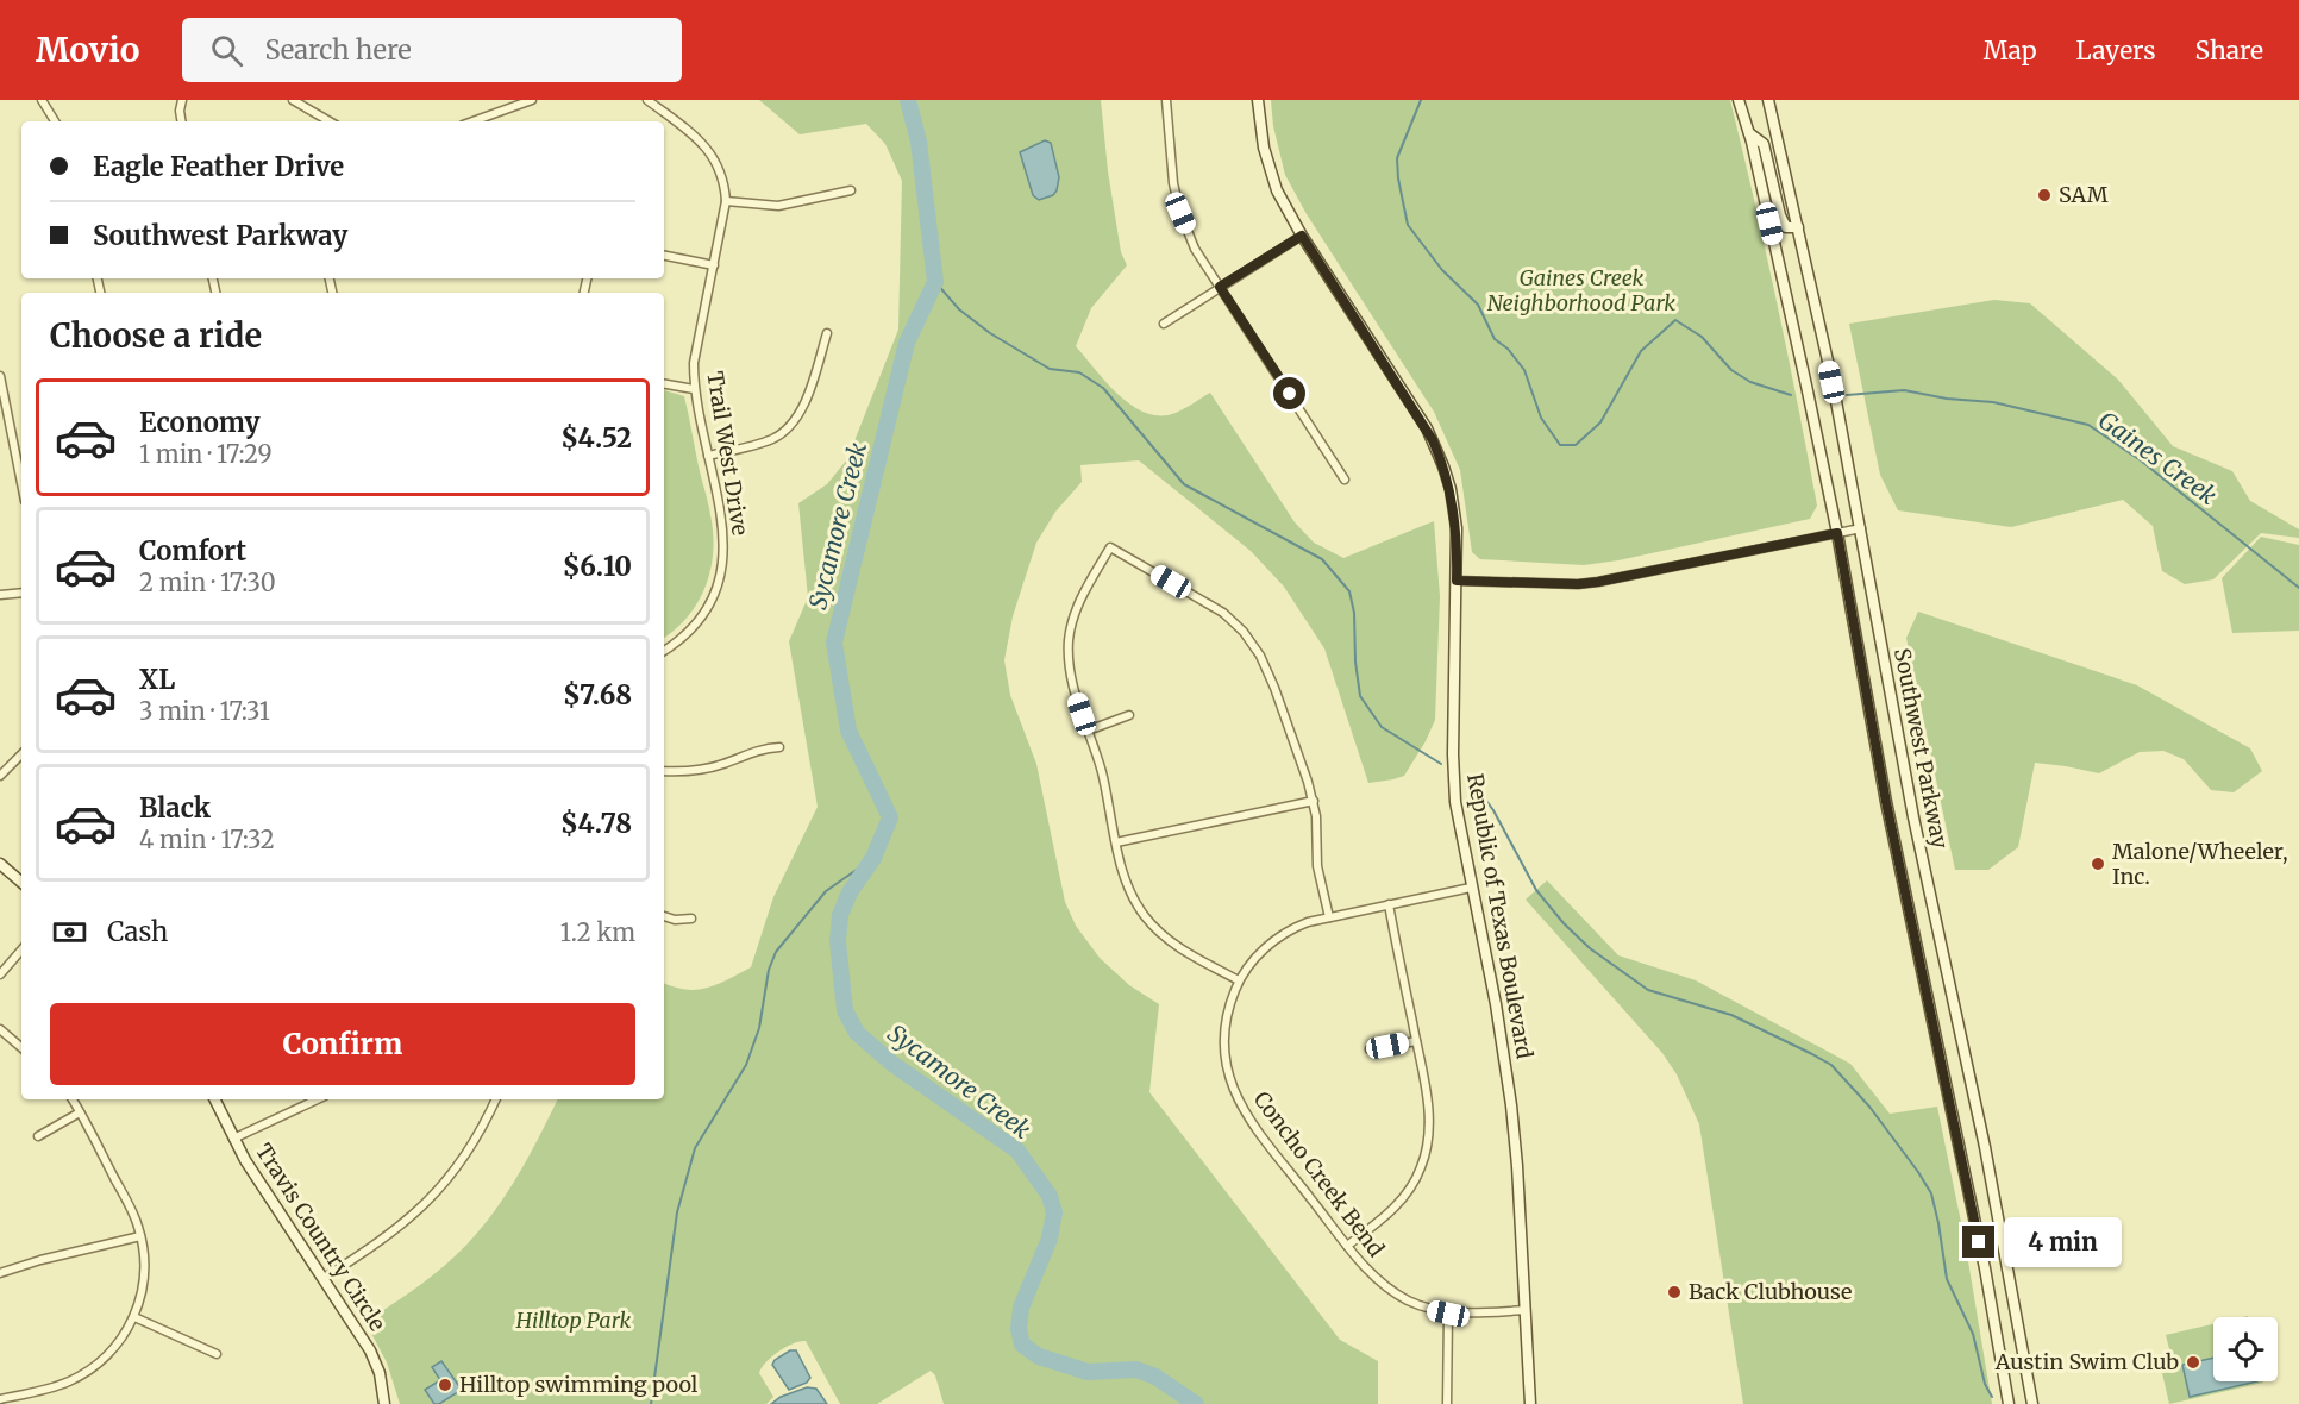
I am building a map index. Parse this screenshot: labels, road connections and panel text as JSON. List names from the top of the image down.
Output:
{
  "streets": {
    "main road": ["Southwest Parkway", "Republic of Texas Boulevard", "Travis Country Circle"],
    "street": ["Trail West Drive", "Concho Creek Bend"]
  },
  "crossings": [
    ["Republic of Texas Boulevard", "Concho Creek Bend"]
  ],
  "water": ["Gaines Creek", "Sycamore Creek"],
  "parks": ["Gaines Creek Neighborhood Park", "Hilltop Park"],
  "places": [
    "SAM",
    "Malone/Wheeler, Inc.",
    "Back Clubhouse",
    "Austin Swim Club",
    "Hilltop swimming pool"
  ],
  "page": {
    "header": "Movio",
    "search": "Search here",
    "nav": ["Map", "Layers", "Share"],
    "banner": ["Eagle Feather Drive", "Southwest Parkway"],
    "heading": "Choose a ride",
    "list": [
      {
        "name": "Economy",
        "note": "1 min · 17:29",
        "value": "$4.52"
      },
      {
        "name": "Comfort",
        "note": "2 min · 17:30",
        "value": "$6.10"
      },
      {
        "name": "XL",
        "note": "3 min · 17:31",
        "value": "$7.68"
      },
      {
        "name": "Black",
        "note": "4 min · 17:32",
        "value": "$4.78"
      }
    ],
    "pay": ["Cash", "1.2 km"],
    "buttons": "Confirm",
    "bubble": "4 min"
  }
}
